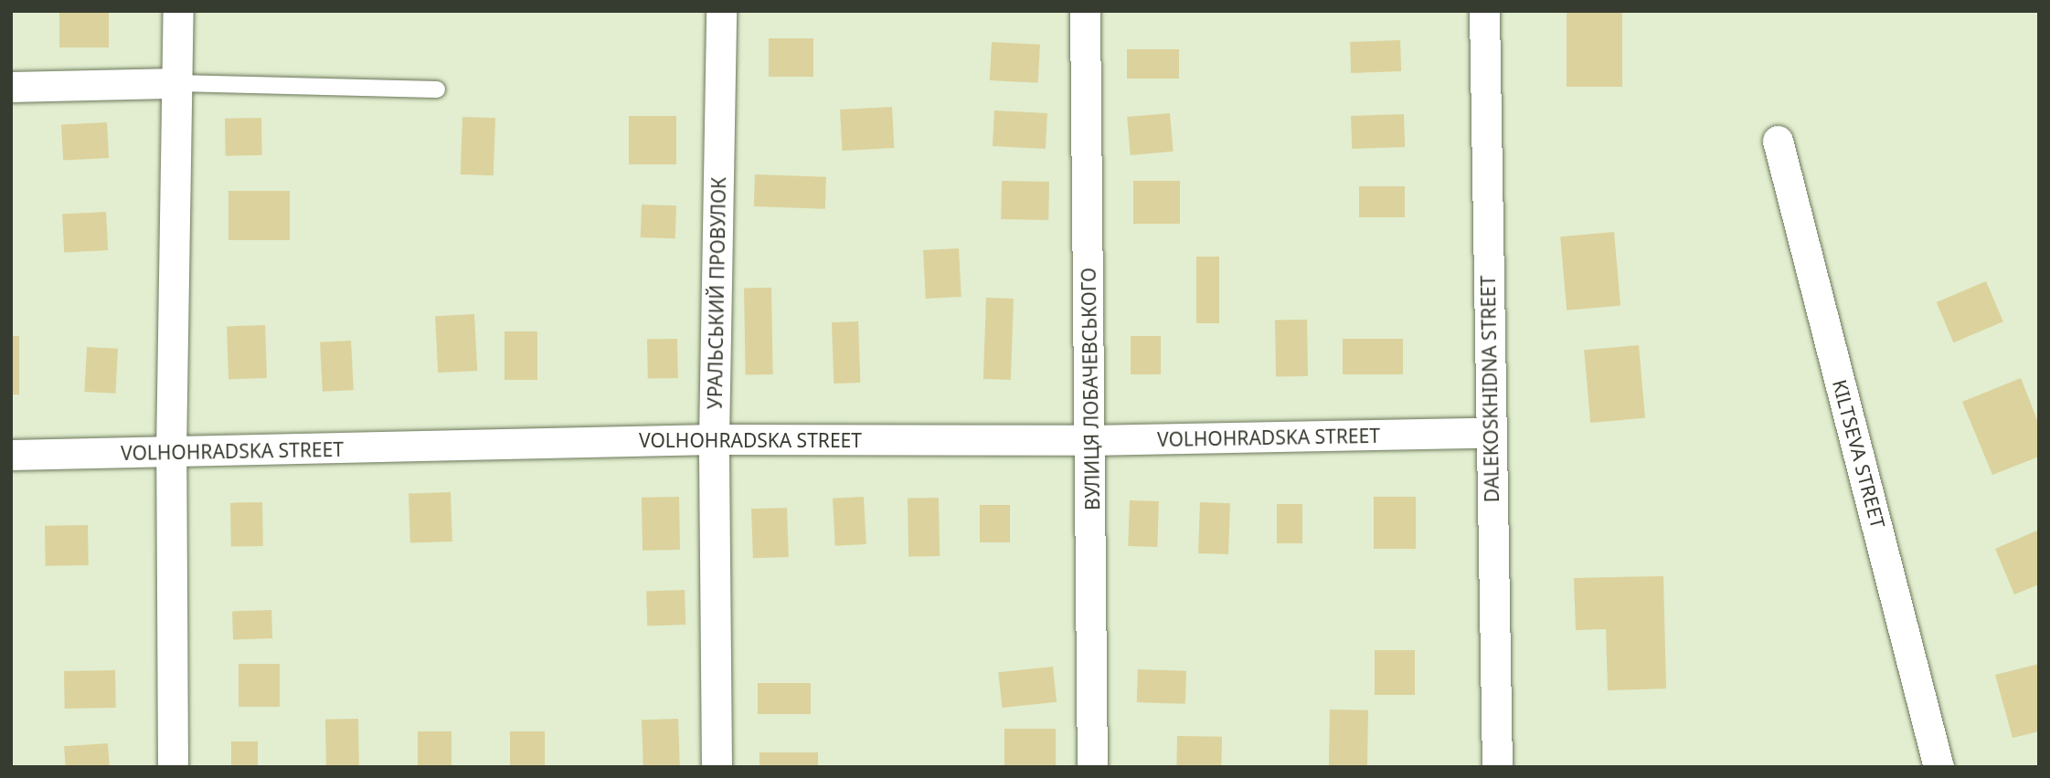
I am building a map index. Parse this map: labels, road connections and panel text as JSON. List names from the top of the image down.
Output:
{
  "streets": {
    "street": [
      "УРАЛЬСЬКИЙ ПРОВУЛОК",
      "ВУЛИЦЯ ЛОБАЧЕВСЬКОГО",
      "DALEKOSKHIDNA STREET",
      "VOLHOHRADSKA STREET",
      "KILTSEVA STREET"
    ]
  },
  "crossings": [
    ["УРАЛЬСЬКИЙ ПРОВУЛОК", "VOLHOHRADSKA STREET"],
    ["ВУЛИЦЯ ЛОБАЧЕВСЬКОГО", "VOLHOHRADSKA STREET"],
    ["DALEKOSKHIDNA STREET", "VOLHOHRADSKA STREET"]
  ]
}
